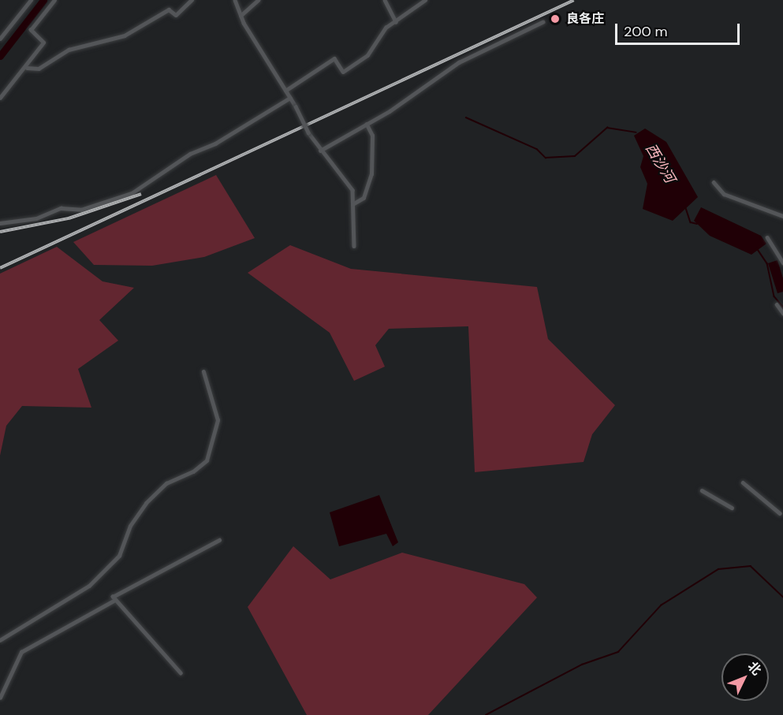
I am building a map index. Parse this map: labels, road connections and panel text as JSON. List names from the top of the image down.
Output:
{
  "water": ["西沙河"],
  "places": ["良各庄"],
  "scale_bar": "200 m",
  "north": "top right"
}
